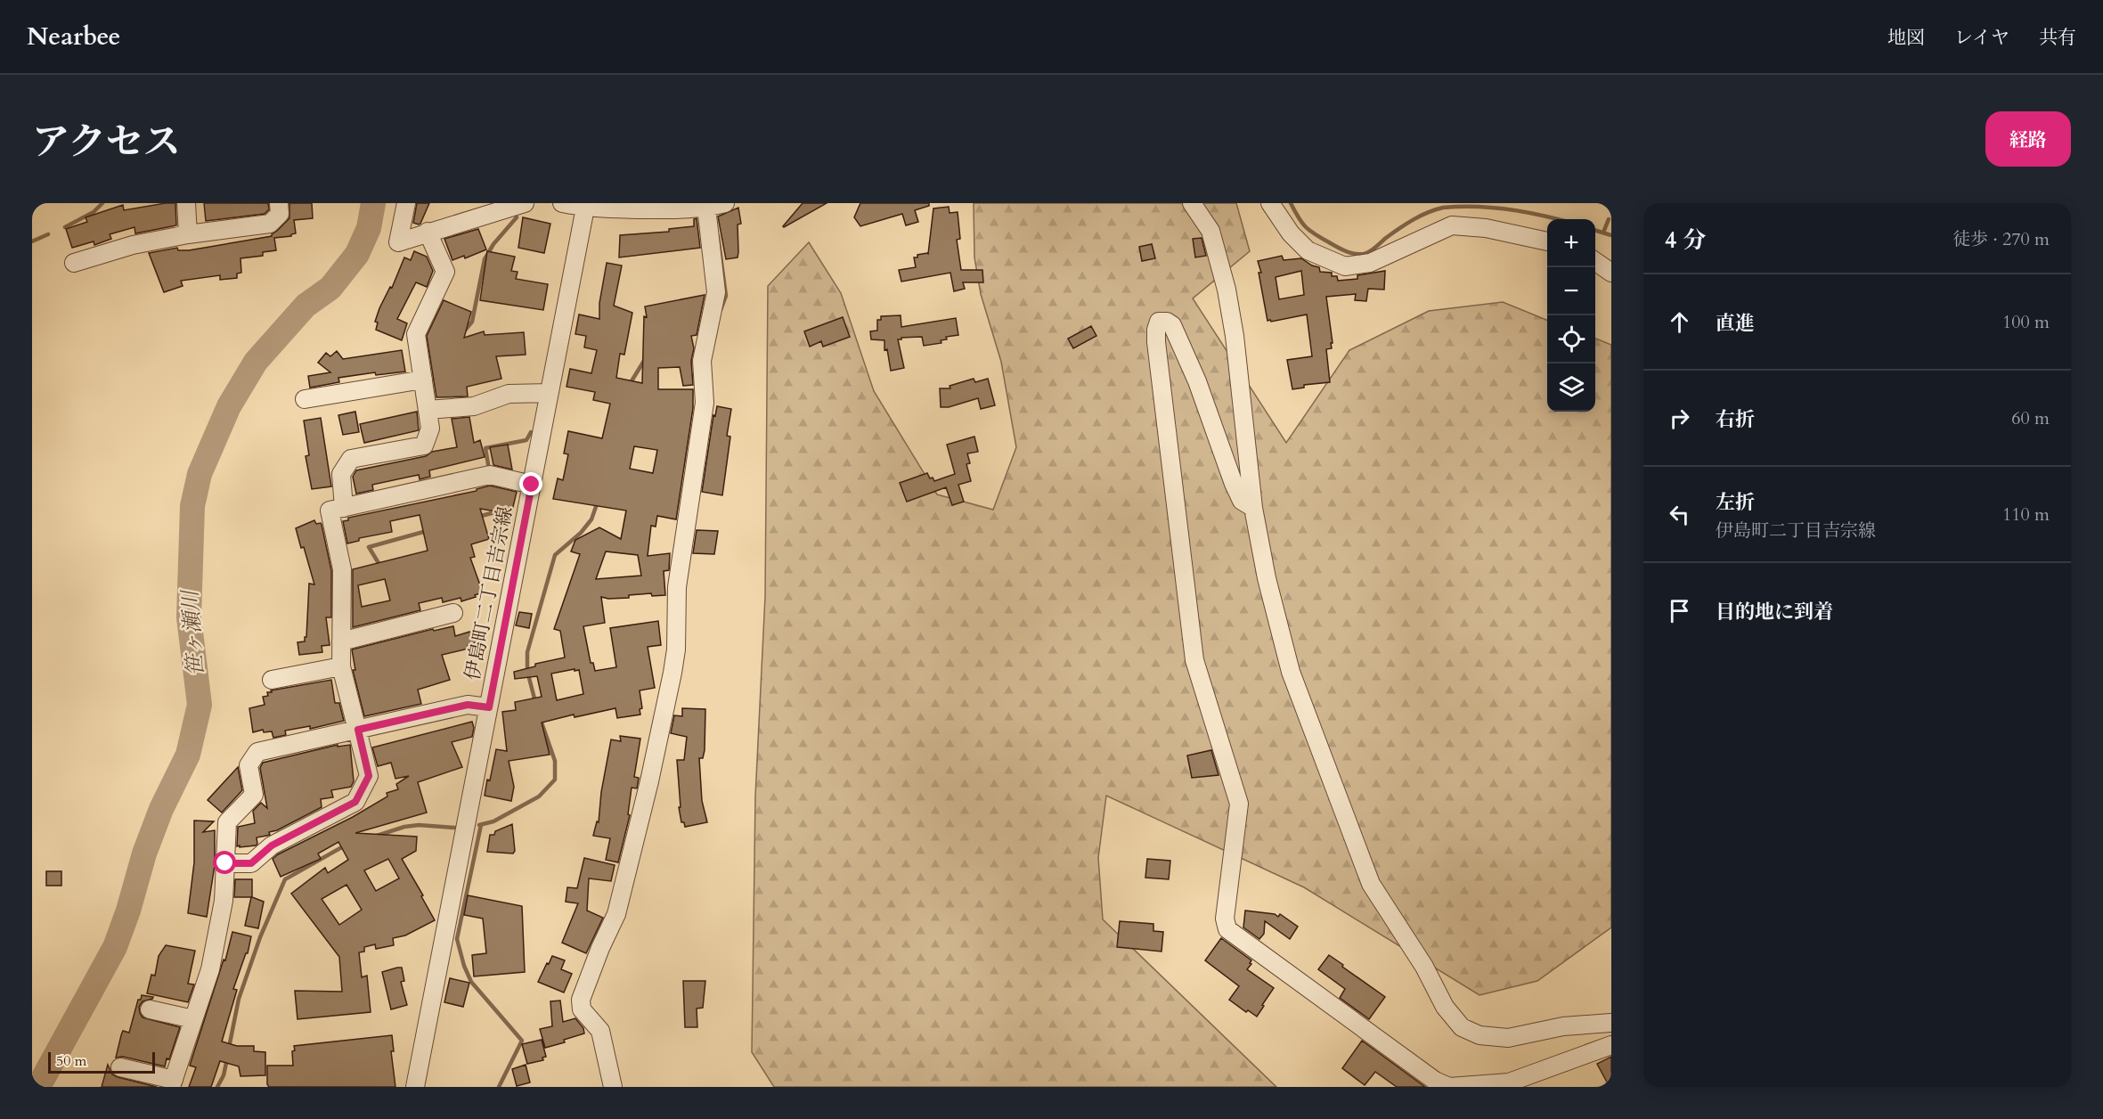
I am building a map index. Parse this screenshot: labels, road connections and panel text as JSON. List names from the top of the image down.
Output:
{
  "streets": {
    "street": ["伊島町二丁目吉宗線"]
  },
  "water": ["笹ヶ瀬川"],
  "scale_bar": "50 m",
  "page": {
    "header": "Nearbee",
    "nav": ["地図", "レイヤ", "共有"],
    "title": "アクセス",
    "buttons": "経路",
    "heading": ["4 分", "徒歩 · 270 m"],
    "map_buttons": ["+", "−"],
    "list": [
      ["直進", "100 m"],
      ["右折", "60 m"],
      ["左折", "伊島町二丁目吉宗線", "110 m"],
      "目的地に到着"
    ],
    "scale": "50 m"
  }
}
